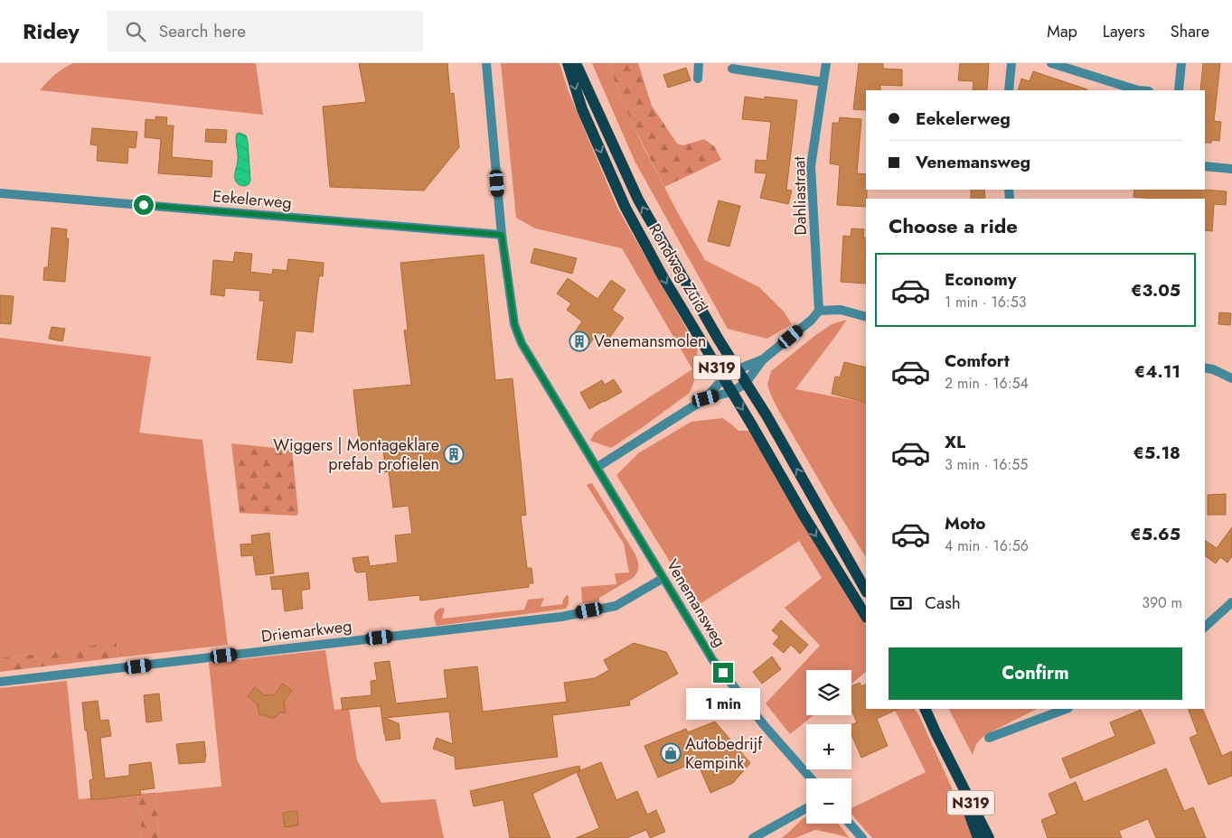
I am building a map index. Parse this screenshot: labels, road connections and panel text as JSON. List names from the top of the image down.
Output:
{
  "streets": {
    "main road": ["Rondweg Zuid", "N319"],
    "street": [
      "Dahliastraat",
      "Eekelerweg",
      "Venemansweg",
      "Driemarkweg"
    ]
  },
  "crossings": [
    ["Eekelerweg", "Venemansweg"],
    ["Venemansweg", "Driemarkweg"]
  ],
  "places": {
    "building": ["Venemansmolen", "Wiggers | Montageklare prefab profielen"],
    "shop": ["Autobedrijf Kempink"]
  },
  "page": {
    "header": "Ridey",
    "search": "Search here",
    "nav": ["Map", "Layers", "Share"],
    "banner": ["Eekelerweg", "Venemansweg"],
    "heading": "Choose a ride",
    "list": [
      {
        "name": "Economy",
        "note": "1 min · 16:53",
        "value": "€3.05"
      },
      {
        "name": "Comfort",
        "note": "2 min · 16:54",
        "value": "€4.11"
      },
      {
        "name": "XL",
        "note": "3 min · 16:55",
        "value": "€5.18"
      },
      {
        "name": "Moto",
        "note": "4 min · 16:56",
        "value": "€5.65"
      }
    ],
    "pay": ["Cash", "390 m"],
    "buttons": "Confirm",
    "map_buttons": ["+", "−"],
    "bubble": "1 min"
  }
}
